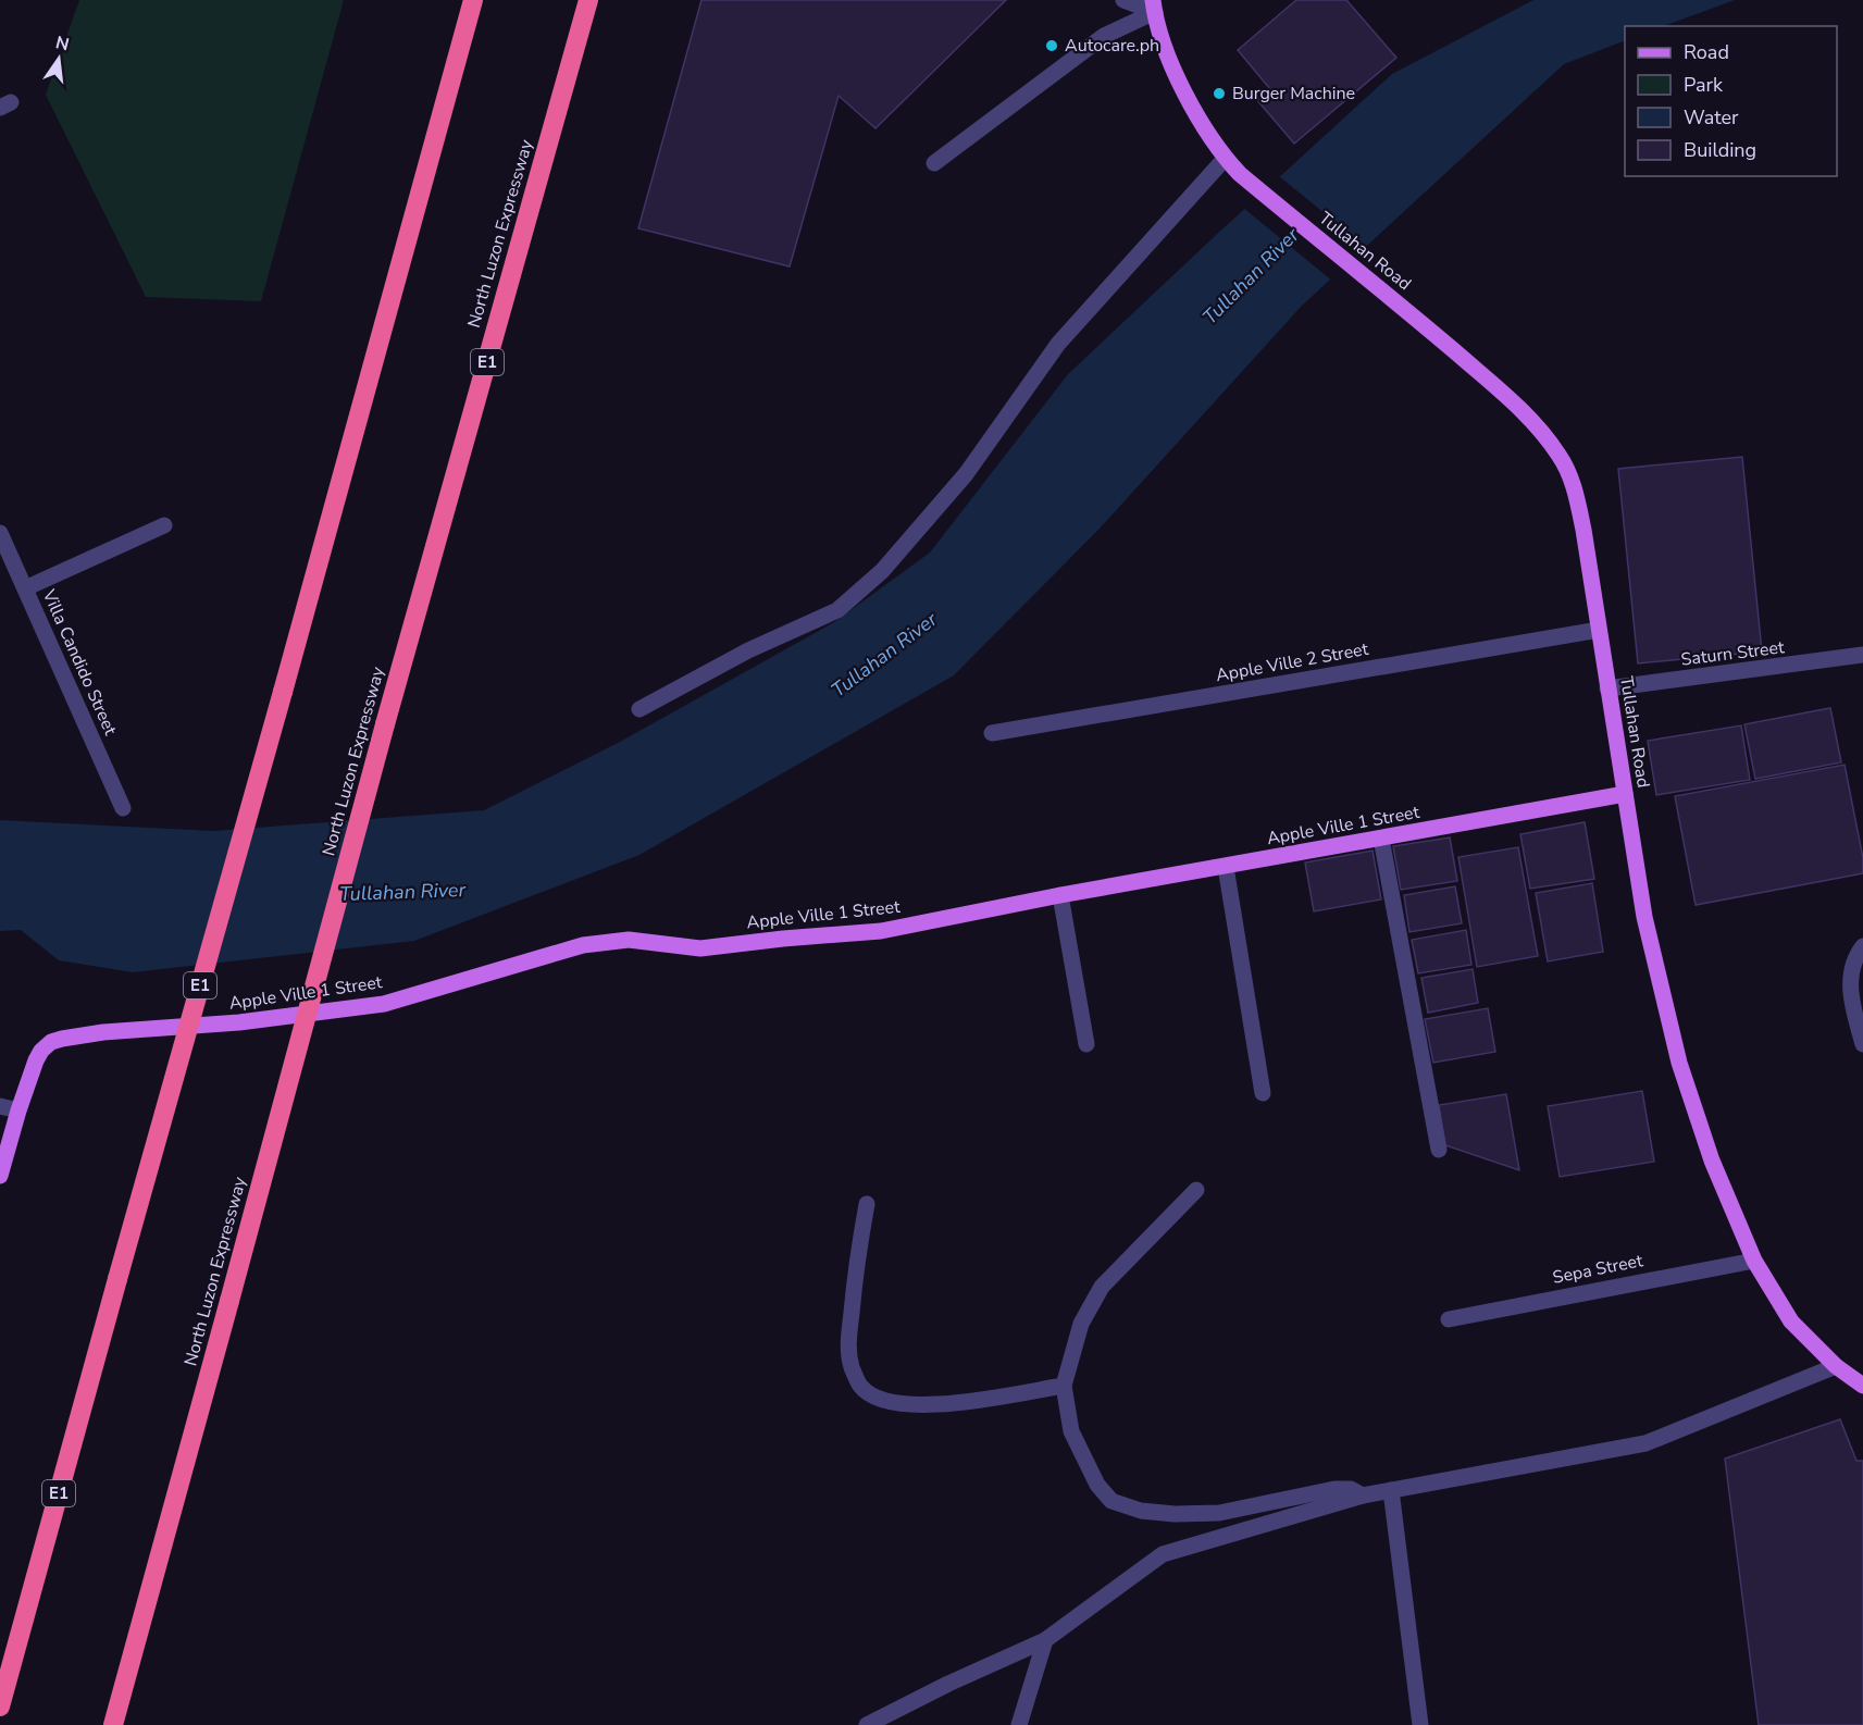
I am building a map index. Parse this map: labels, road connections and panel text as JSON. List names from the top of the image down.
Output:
{
  "streets": {
    "highway": ["North Luzon Expressway", "E1"],
    "main road": ["Tullahan Road", "Apple Ville 1 Street"],
    "street": [
      "Saturn Street",
      "Villa Candido Street",
      "Apple Ville 2 Street",
      "Sepa Street"
    ]
  },
  "crossings": [
    ["Tullahan Road", "Saturn Street"],
    ["Tullahan Road", "Apple Ville 2 Street"],
    ["Tullahan Road", "Apple Ville 1 Street"],
    ["Tullahan Road", "Sepa Street"]
  ],
  "water": ["Tullahan River"],
  "places": ["Autocare.ph", "Burger Machine"],
  "legend": [
    "Road",
    "Park",
    "Water",
    "Building"
  ],
  "north": "top"
}
